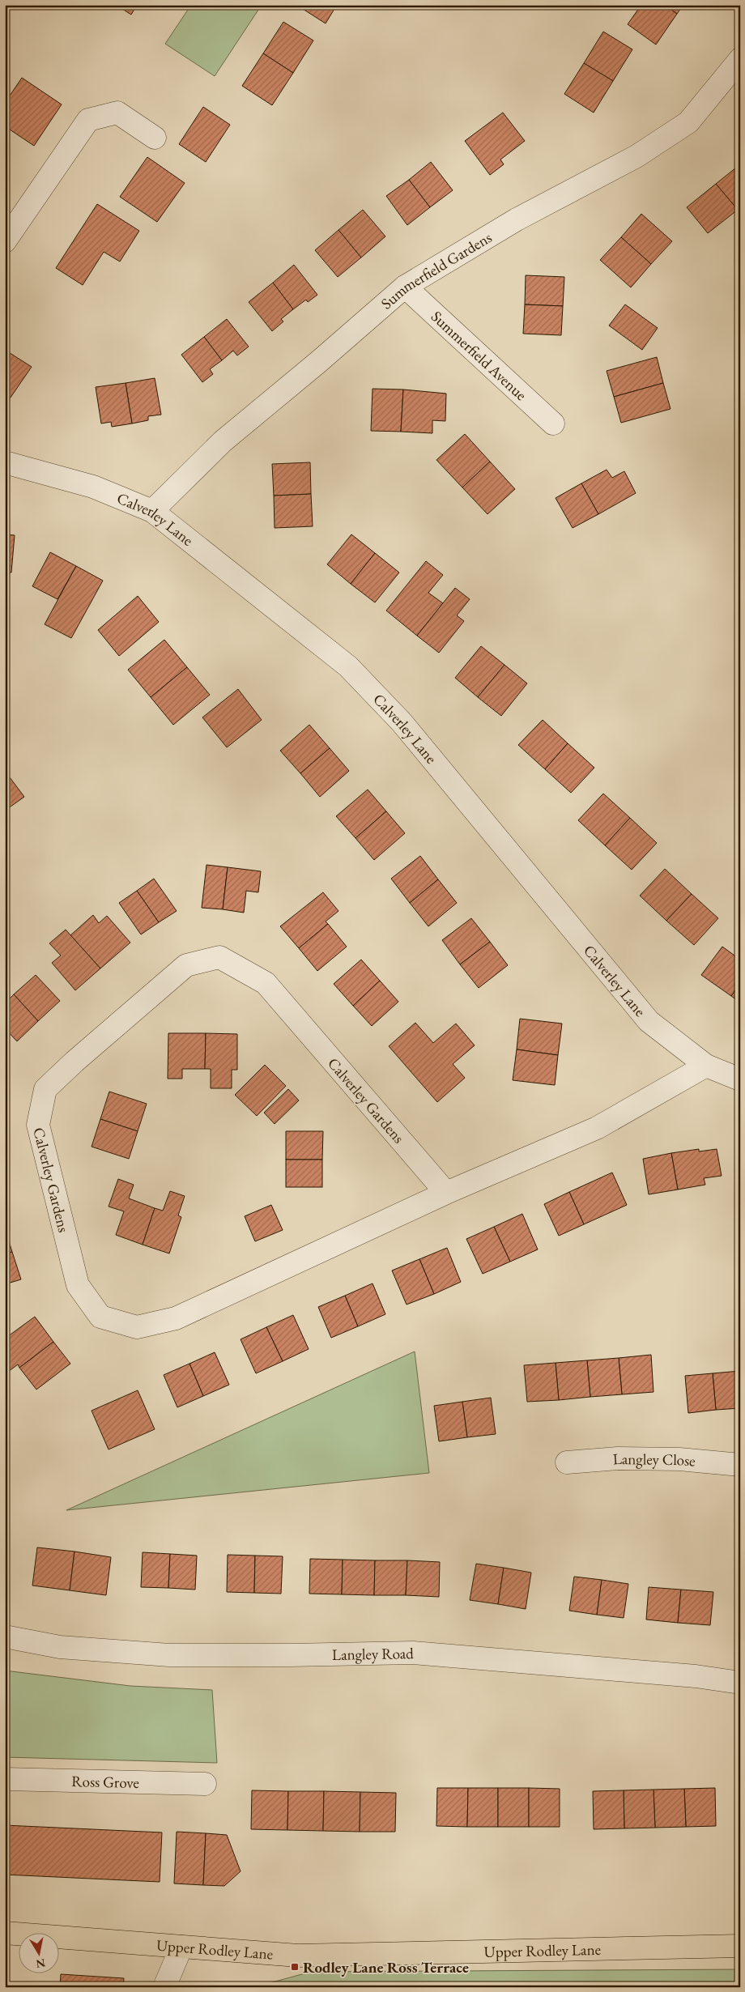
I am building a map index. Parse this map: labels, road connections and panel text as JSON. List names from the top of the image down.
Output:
{
  "streets": {
    "main road": ["Upper Rodley Lane"],
    "street": [
      "Summerfield Gardens",
      "Summerfield Avenue",
      "Calverley Lane",
      "Calverley Gardens",
      "Langley Close",
      "Langley Road",
      "Ross Grove"
    ]
  },
  "crossings": [
    ["Summerfield Gardens", "Summerfield Avenue"],
    ["Summerfield Gardens", "Calverley Lane"],
    ["Calverley Lane", "Calverley Gardens"]
  ],
  "places": {
    "transit": ["Rodley Lane Ross Terrace"]
  },
  "north": "bottom"
}
